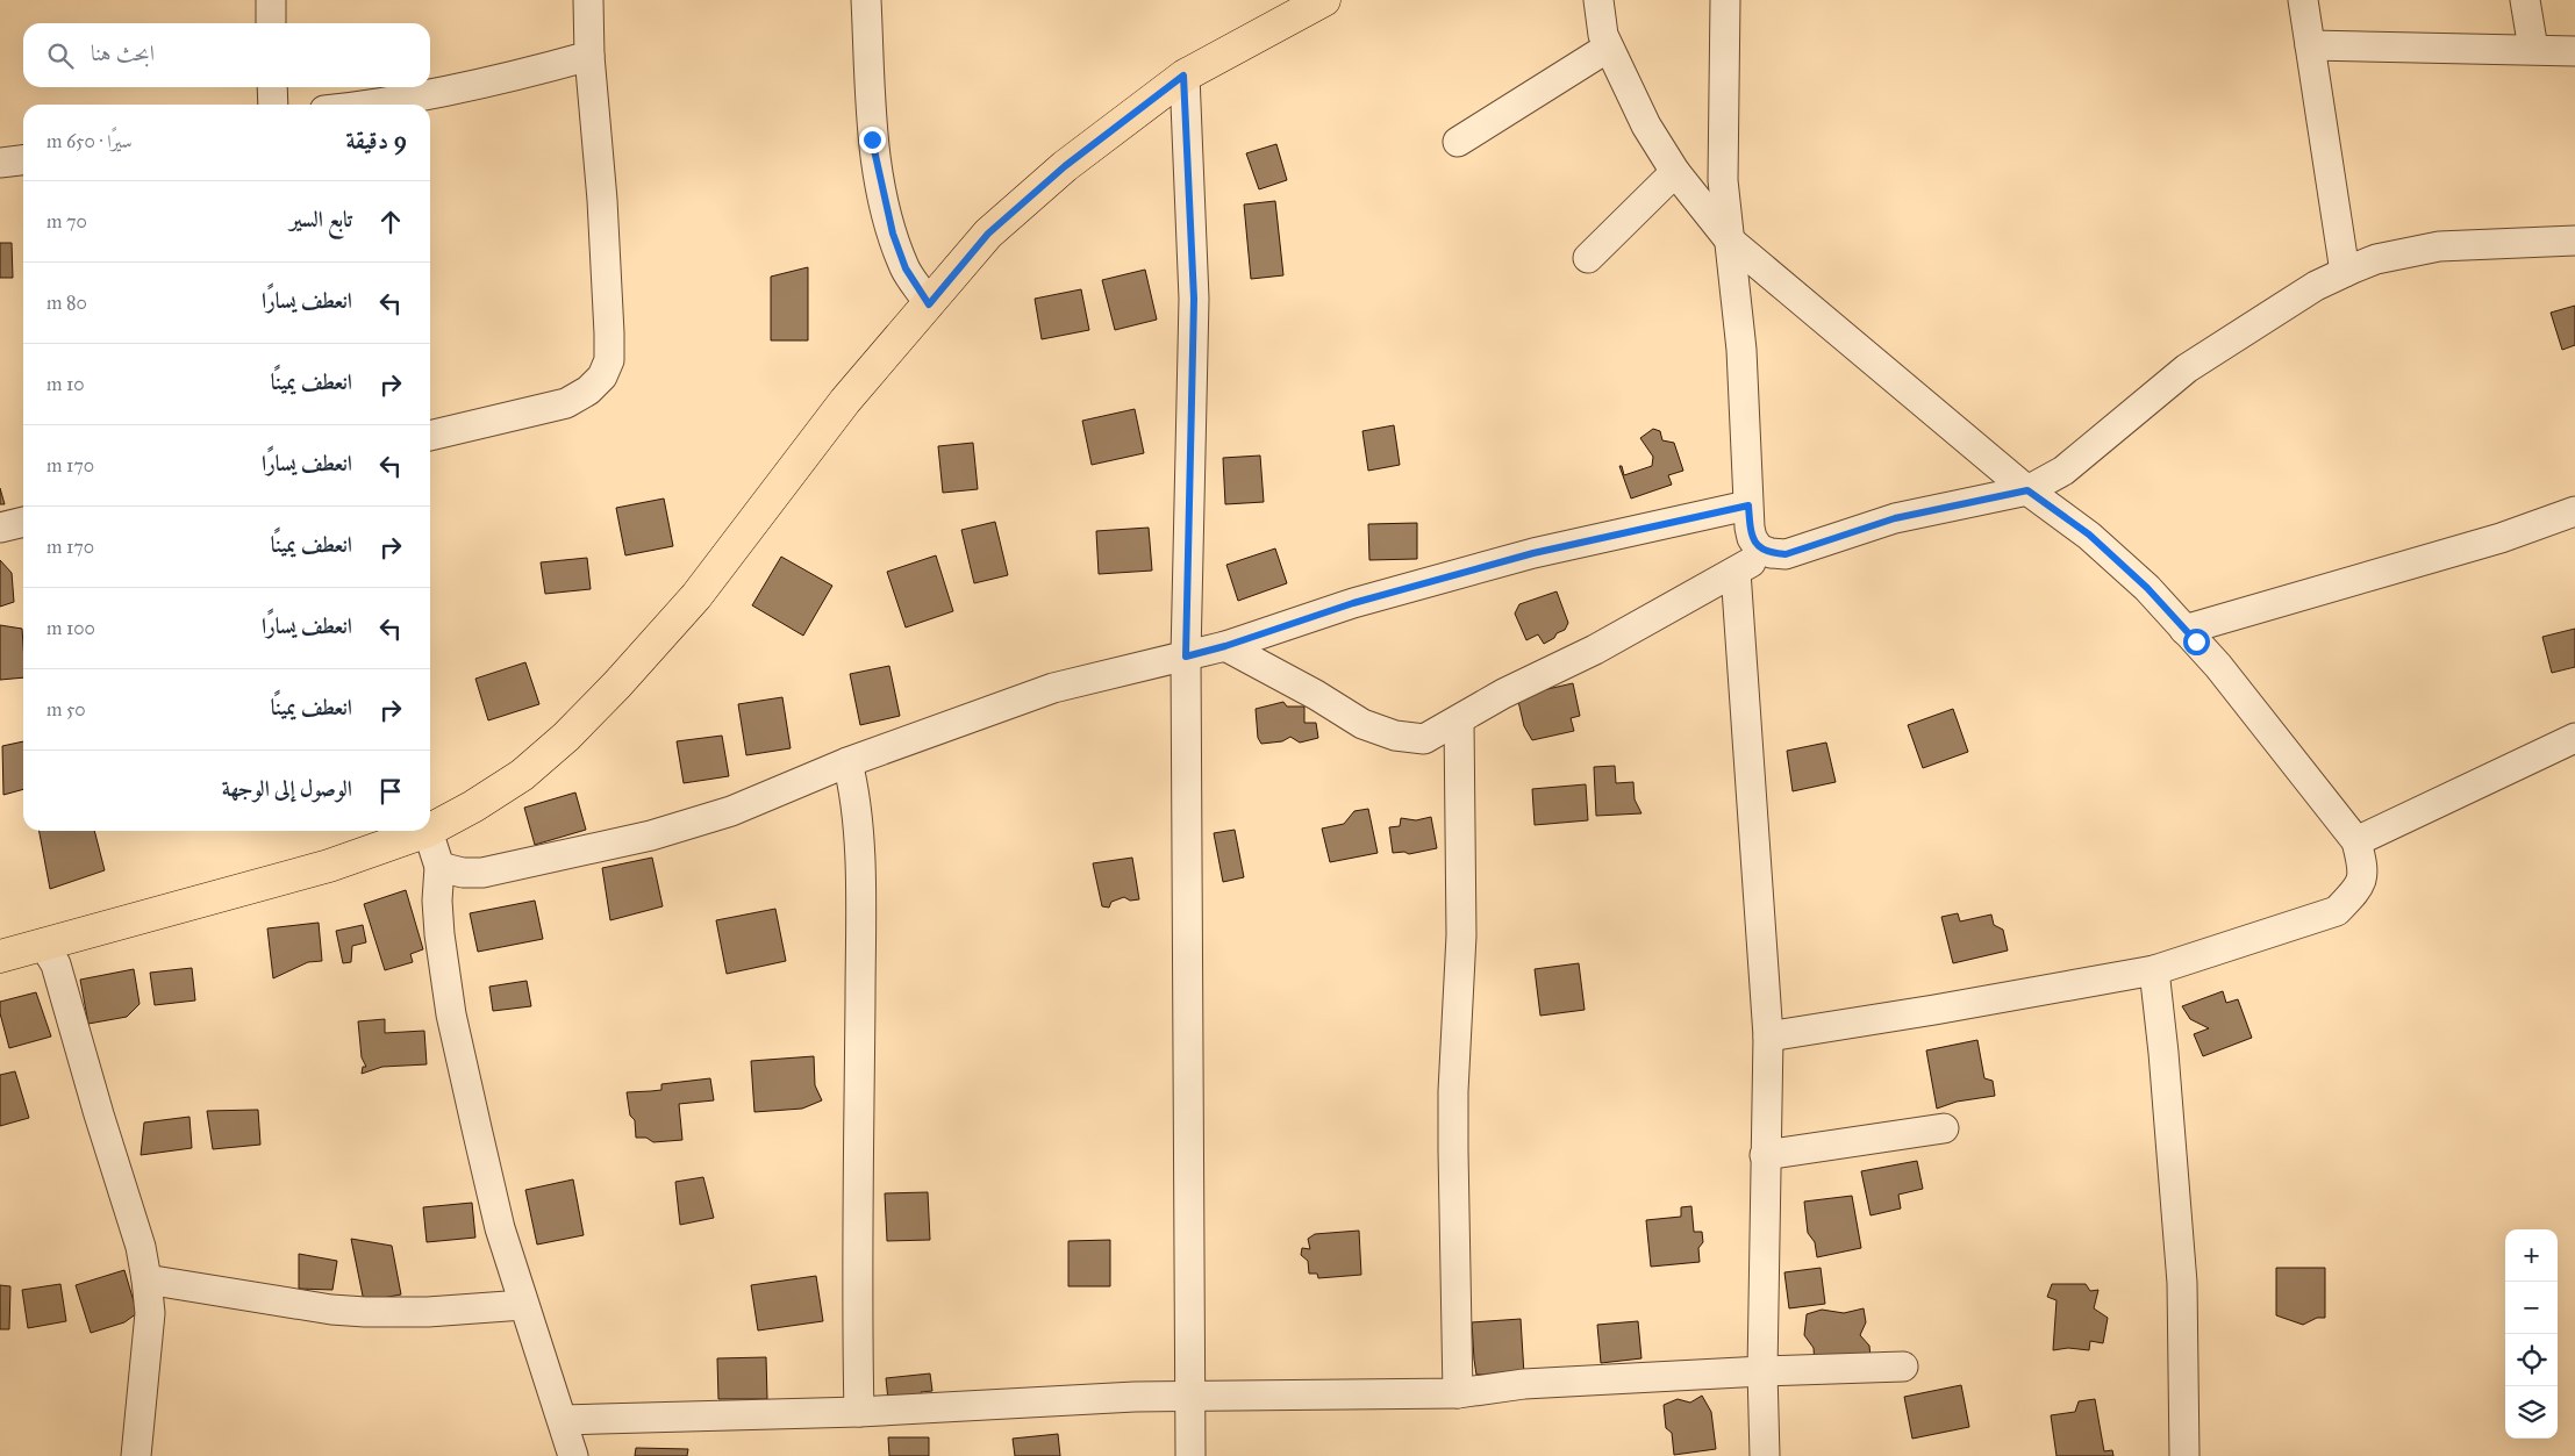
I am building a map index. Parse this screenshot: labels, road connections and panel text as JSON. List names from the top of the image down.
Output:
{
  "page": {
    "search": "ابحث هنا",
    "heading": ["9 دقيقة", "سيرًا · 650 m"],
    "list": [
      ["تابع السير", "70 m"],
      ["انعطف يسارًا", "80 m"],
      ["انعطف يمينًا", "10 m"],
      ["انعطف يسارًا", "170 m"],
      ["انعطف يمينًا", "170 m"],
      ["انعطف يسارًا", "100 m"],
      ["انعطف يمينًا", "50 m"],
      "الوصول إلى الوجهة"
    ],
    "map_buttons": ["+", "−"]
  }
}
